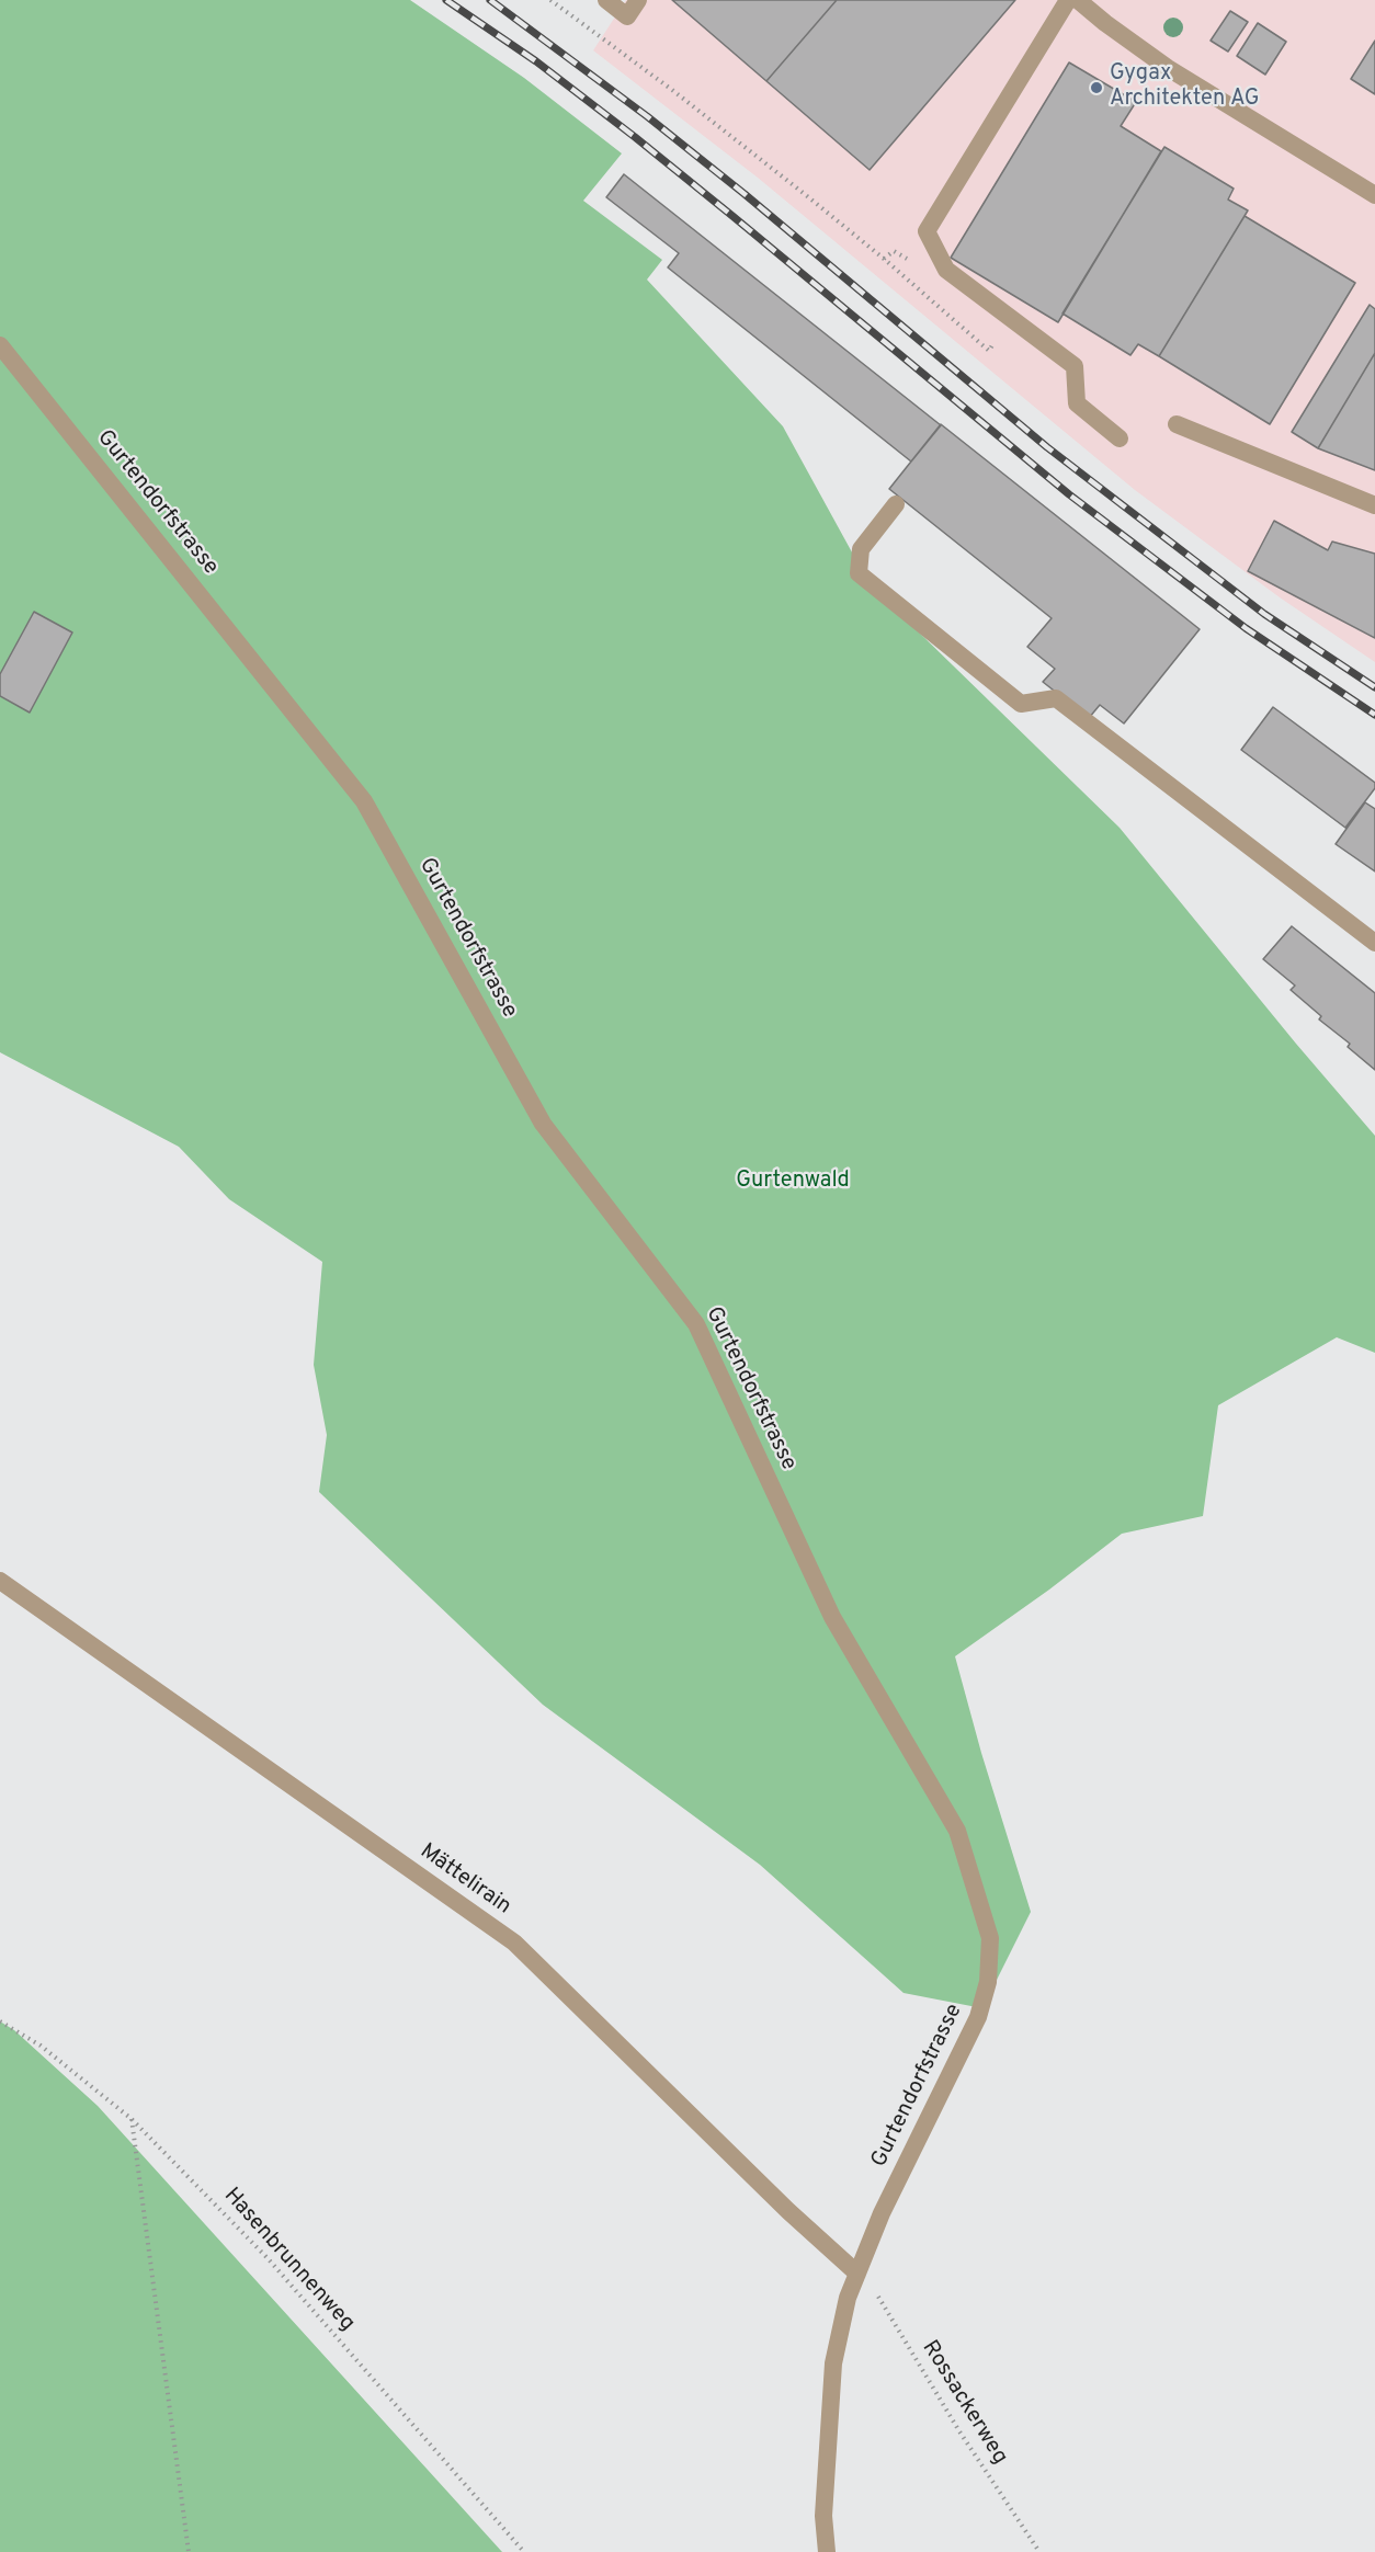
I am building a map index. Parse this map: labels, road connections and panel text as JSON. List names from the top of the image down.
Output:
{
  "streets": {
    "street": ["Gurtendorfstrasse", "Mättelirain"],
    "path": ["Hasenbrunnenweg", "Rossackerweg"]
  },
  "crossings": [
    ["Gurtendorfstrasse", "Mättelirain"],
    ["Gurtendorfstrasse", "Rossackerweg"],
    ["Mättelirain", "Rossackerweg"]
  ],
  "parks": ["Gurtenwald"],
  "places": ["Gygax Architekten AG"]
}
